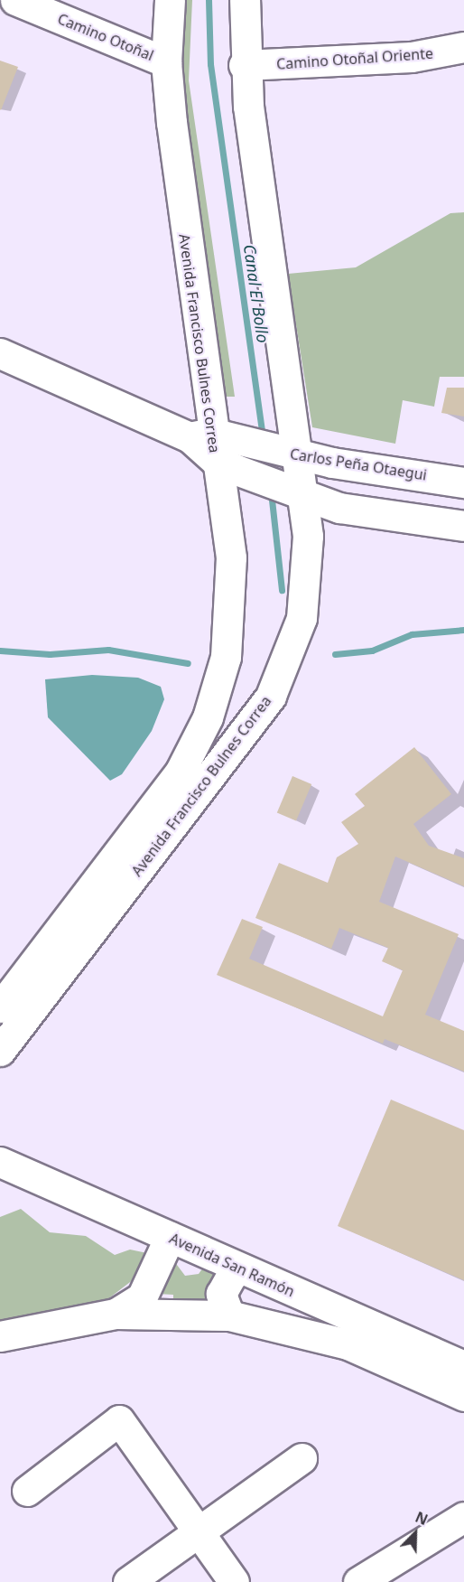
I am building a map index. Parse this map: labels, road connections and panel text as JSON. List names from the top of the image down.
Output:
{
  "streets": {
    "street": [
      "Camino Otoñal",
      "Camino Otoñal Oriente",
      "Avenida Francisco Bulnes Correa",
      "Carlos Peña Otaegui",
      "Avenida San Ramón"
    ]
  },
  "crossings": [
    ["Camino Otoñal", "Avenida Francisco Bulnes Correa"],
    ["Camino Otoñal Oriente", "Avenida Francisco Bulnes Correa"],
    ["Avenida Francisco Bulnes Correa", "Carlos Peña Otaegui"]
  ],
  "water": ["Canal El Bollo"],
  "north": "top right"
}
